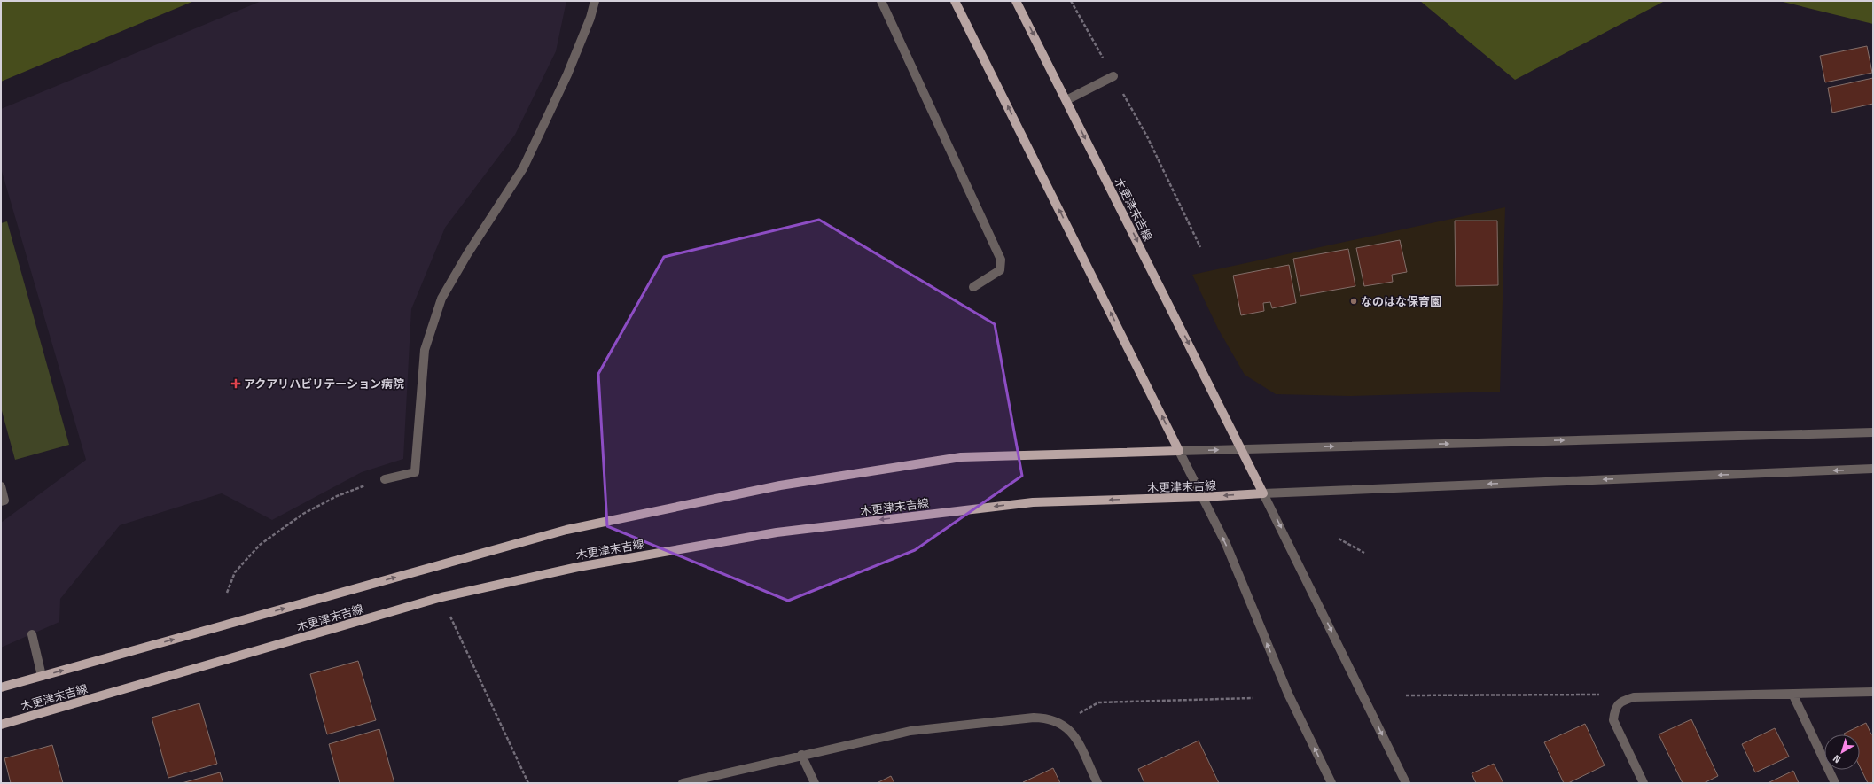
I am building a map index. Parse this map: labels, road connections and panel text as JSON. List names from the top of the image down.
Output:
{
  "streets": {
    "main road": ["木更津末吉線"]
  },
  "places": {
    "other": ["なのはな保育園"],
    "health": ["アクアリハビリテーション病院"]
  },
  "north": "bottom left"
}
